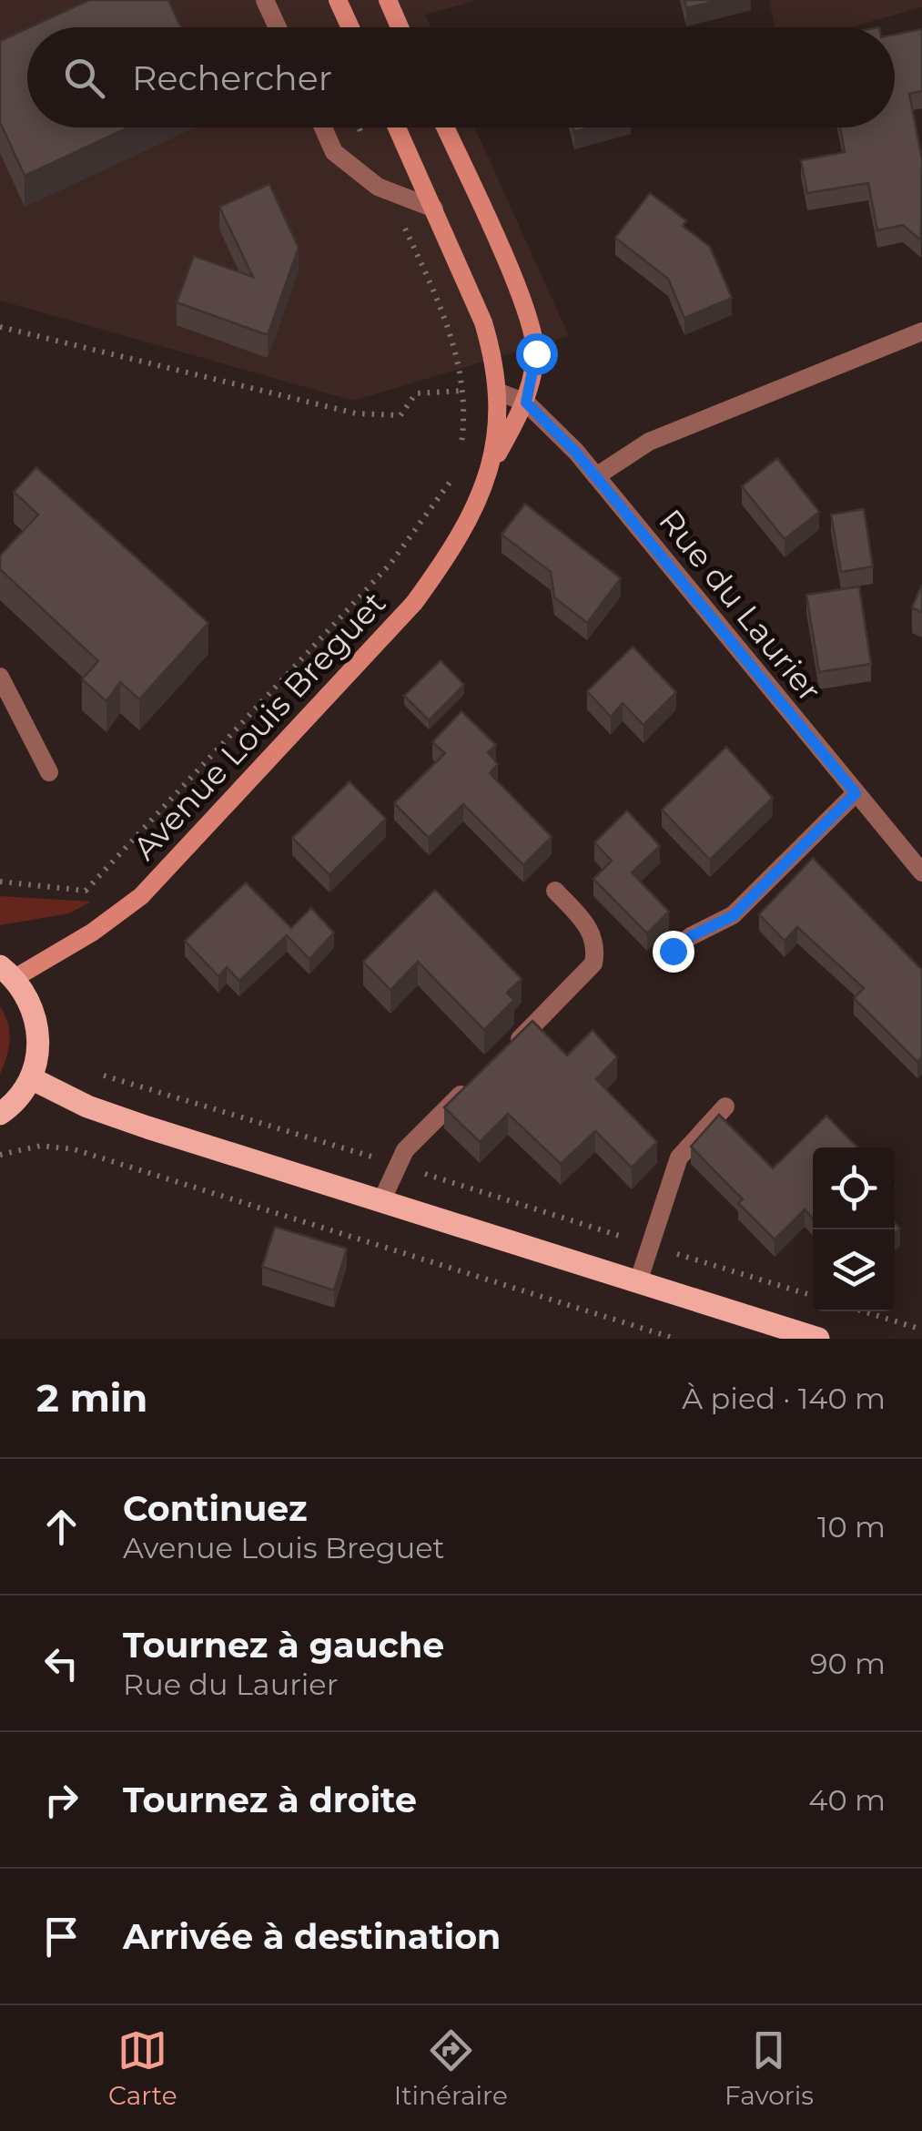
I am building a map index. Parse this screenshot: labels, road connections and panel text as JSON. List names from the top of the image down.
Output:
{
  "streets": {
    "street": ["Rue du Laurier", "Avenue Louis Breguet"]
  },
  "crossings": [
    ["Rue du Laurier", "Avenue Louis Breguet"]
  ],
  "page": {
    "search": "Rechercher",
    "heading": ["2 min", "À pied · 140 m"],
    "list": [
      ["Continuez", "Avenue Louis Breguet", "10 m"],
      ["Tournez à gauche", "Rue du Laurier", "90 m"],
      ["Tournez à droite", "40 m"],
      "Arrivée à destination"
    ],
    "nav": ["Carte", "Itinéraire", "Favoris"]
  }
}
